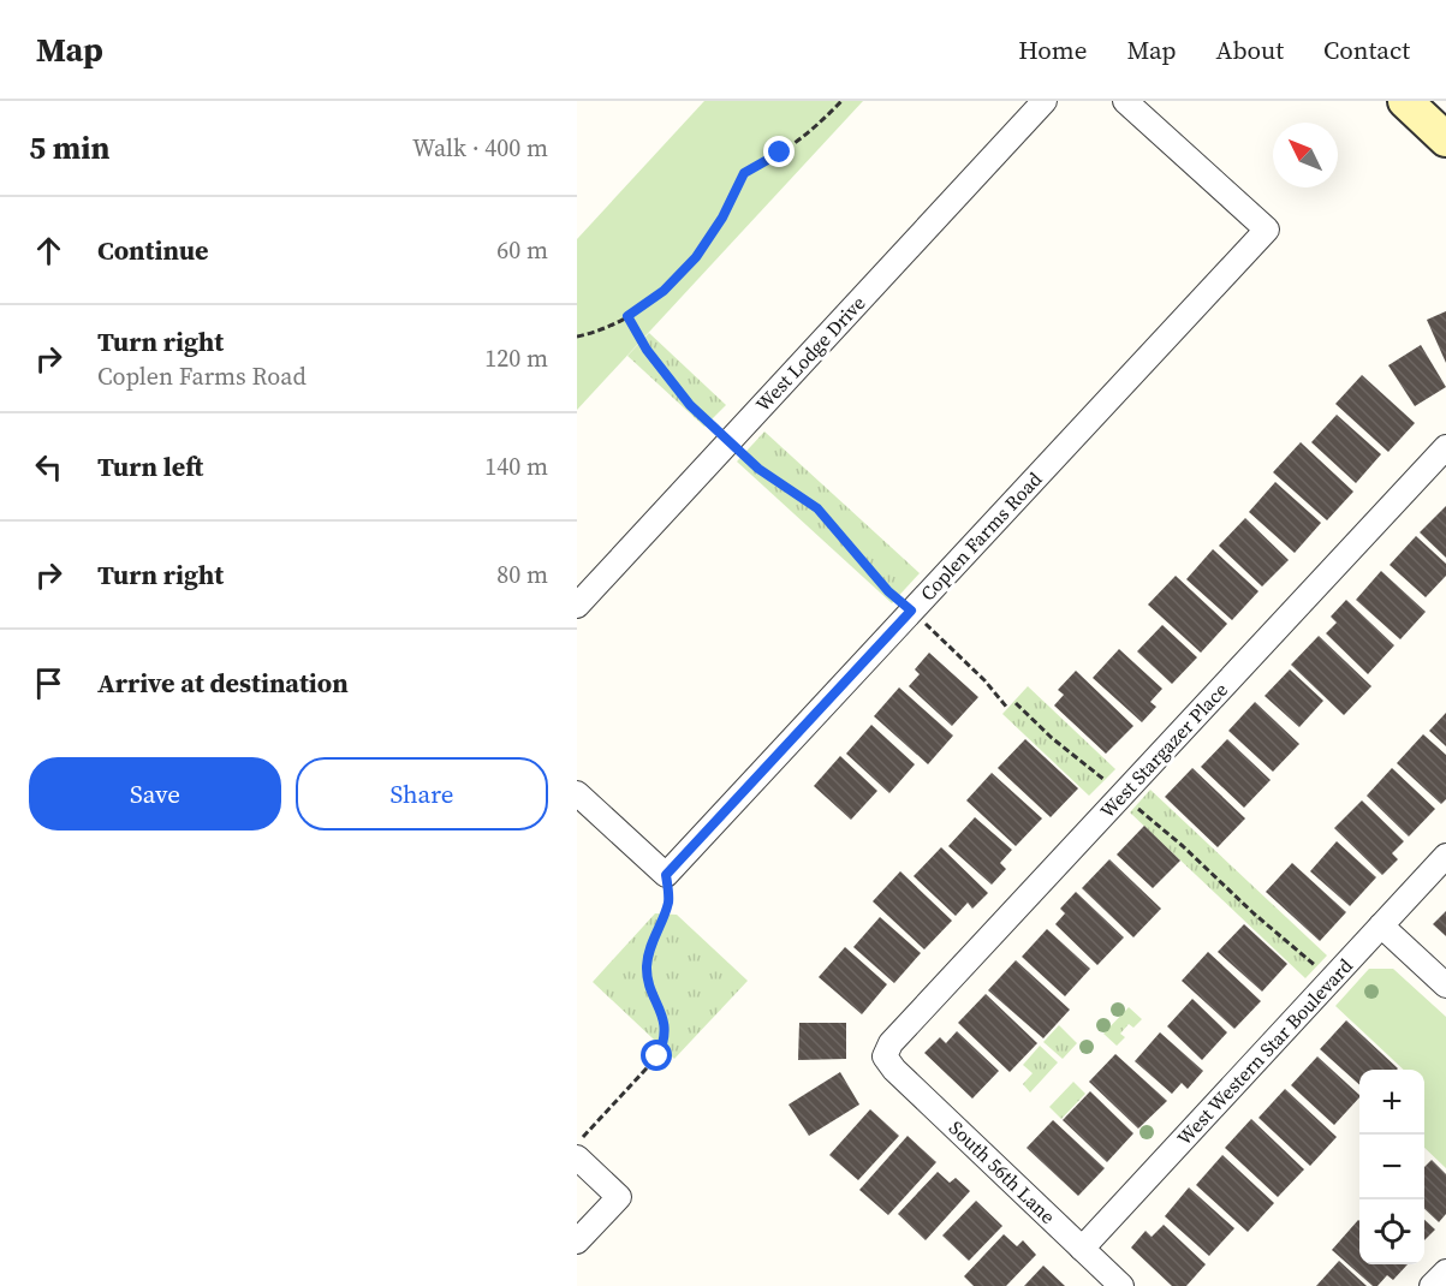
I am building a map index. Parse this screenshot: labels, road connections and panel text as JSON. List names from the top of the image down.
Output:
{
  "streets": {
    "street": [
      "West Lodge Drive",
      "Coplen Farms Road",
      "West Stargazer Place",
      "West Western Star Boulevard",
      "South 56th Lane"
    ]
  },
  "crossings": [
    ["West Stargazer Place", "South 56th Lane"],
    ["West Western Star Boulevard", "South 56th Lane"]
  ],
  "north": "top left",
  "page": {
    "header": "Map",
    "nav": [
      "Home",
      "Map",
      "About",
      "Contact"
    ],
    "heading": ["5 min", "Walk · 400 m"],
    "list": [
      ["Continue", "60 m"],
      ["Turn right", "Coplen Farms Road", "120 m"],
      ["Turn left", "140 m"],
      ["Turn right", "80 m"],
      "Arrive at destination"
    ],
    "buttons": ["Save", "Share"],
    "map_buttons": ["+", "−"]
  }
}
